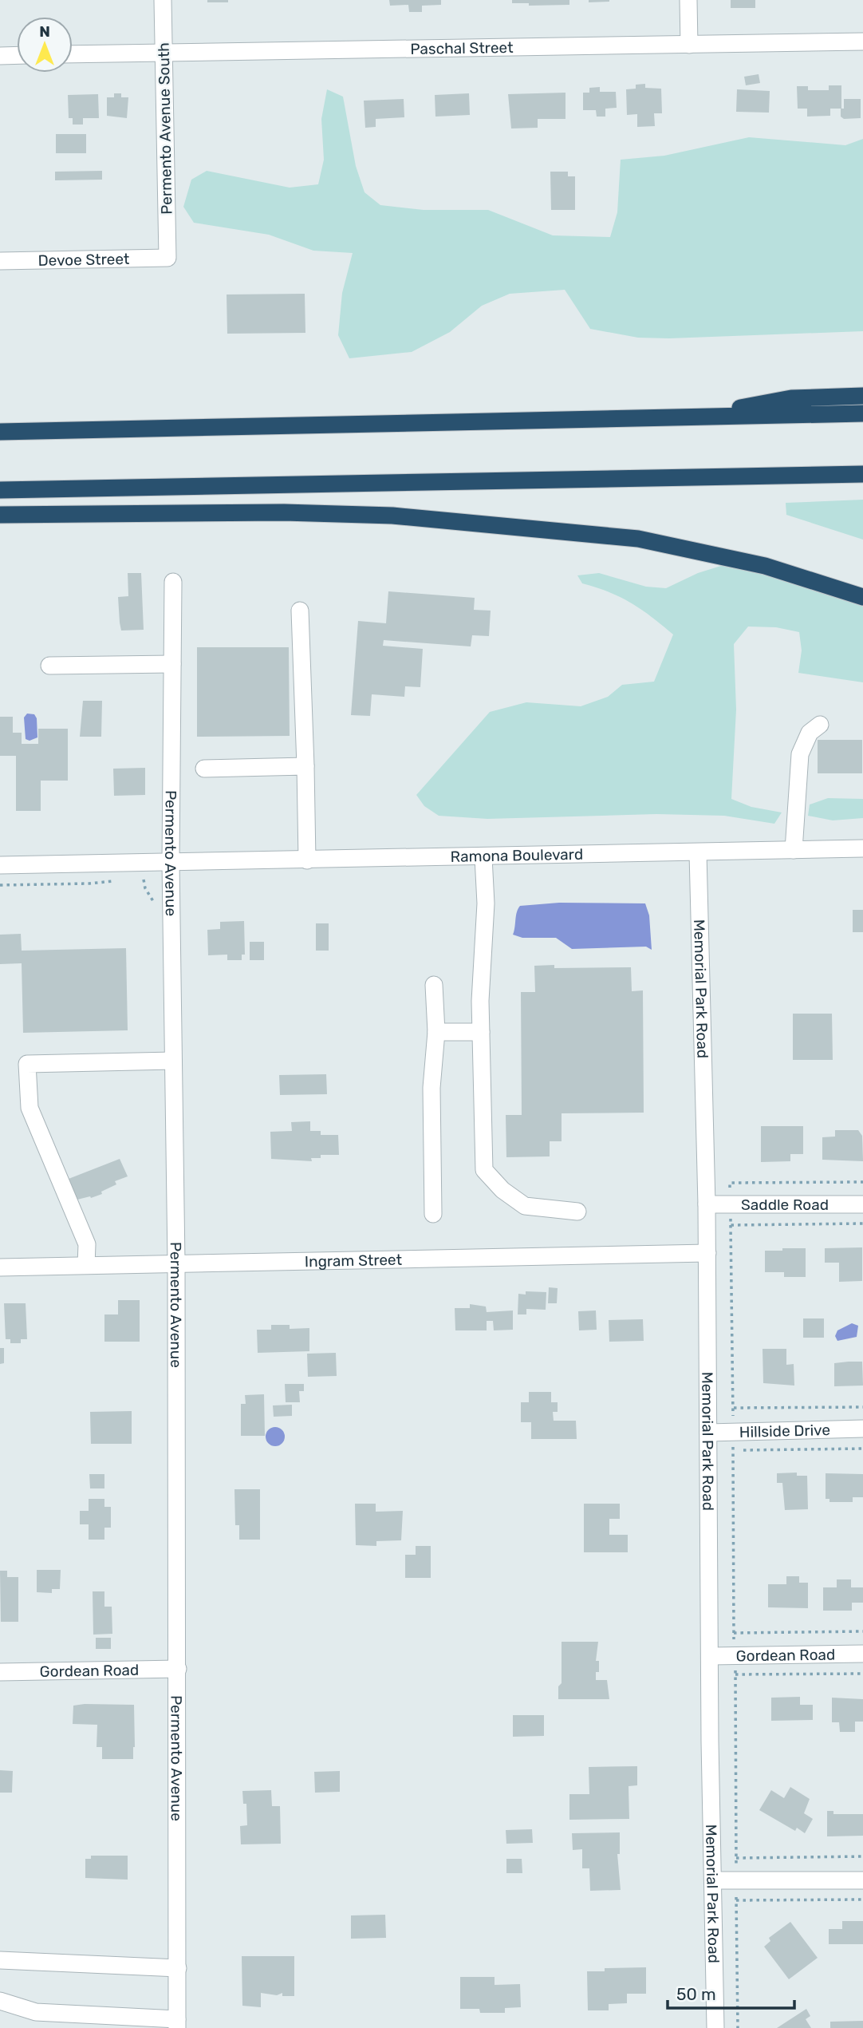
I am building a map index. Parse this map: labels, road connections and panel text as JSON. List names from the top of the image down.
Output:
{
  "streets": {
    "street": [
      "Paschal Street",
      "Permento Avenue South",
      "Devoe Street",
      "Permento Avenue",
      "Ramona Boulevard",
      "Memorial Park Road",
      "Saddle Road",
      "Ingram Street",
      "Hillside Drive",
      "Gordean Road"
    ]
  },
  "crossings": [
    ["Paschal Street", "Permento Avenue South"],
    ["Permento Avenue South", "Devoe Street"],
    ["Permento Avenue", "Ramona Boulevard"],
    ["Permento Avenue", "Ingram Street"],
    ["Permento Avenue", "Gordean Road"],
    ["Ramona Boulevard", "Memorial Park Road"],
    ["Memorial Park Road", "Saddle Road"],
    ["Memorial Park Road", "Ingram Street"],
    ["Memorial Park Road", "Hillside Drive"],
    ["Memorial Park Road", "Gordean Road"]
  ],
  "scale_bar": "50 m",
  "north": "top"
}
